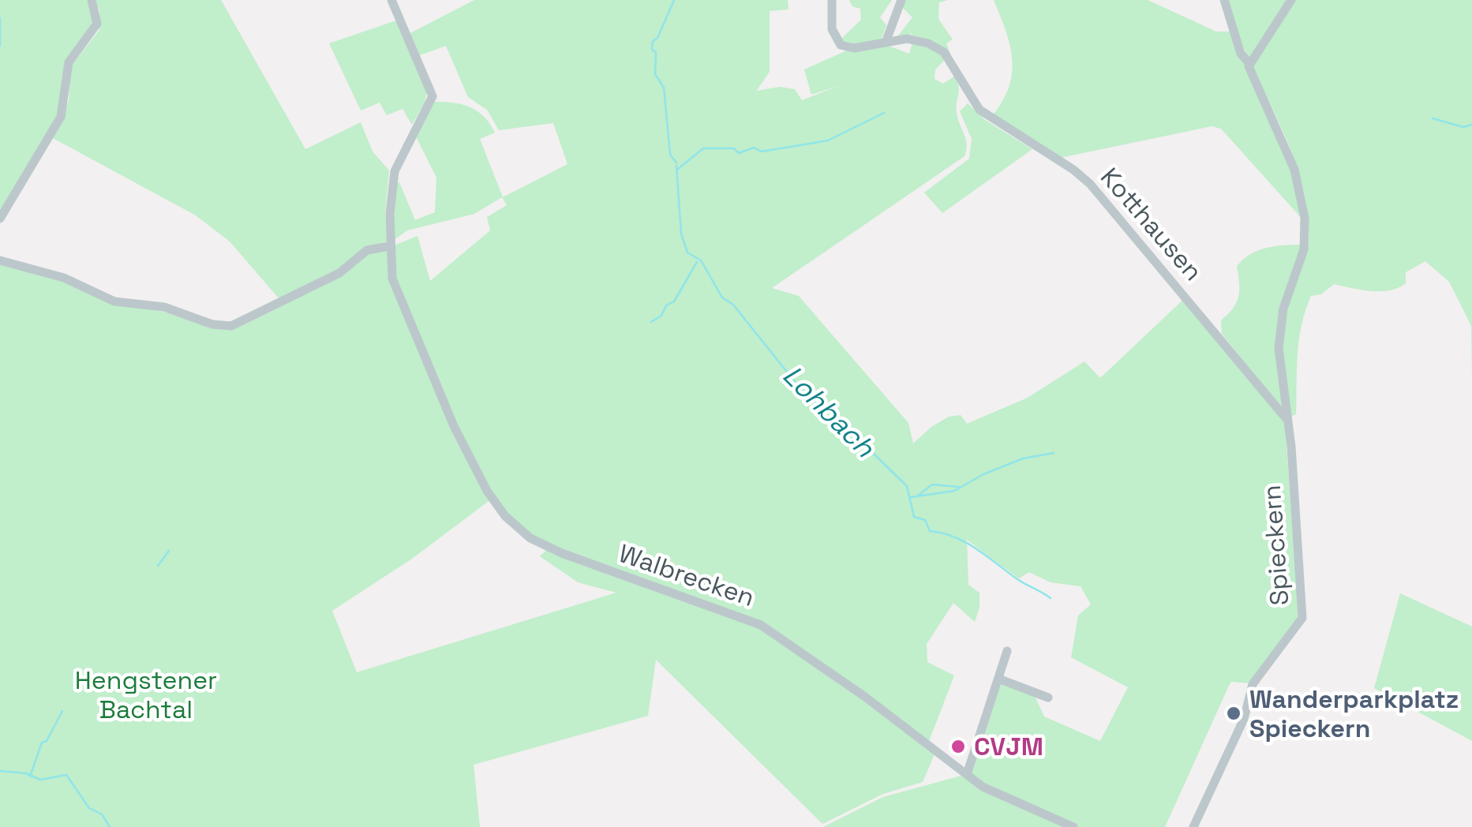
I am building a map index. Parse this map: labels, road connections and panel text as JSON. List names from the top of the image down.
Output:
{
  "streets": {
    "street": ["Kotthausen", "Spieckern", "Walbrecken"]
  },
  "crossings": [
    ["Kotthausen", "Spieckern"]
  ],
  "water": ["Lohbach"],
  "parks": ["Hengstener Bachtal"],
  "places": ["Wanderparkplatz Spieckern", "CVJM"]
}
